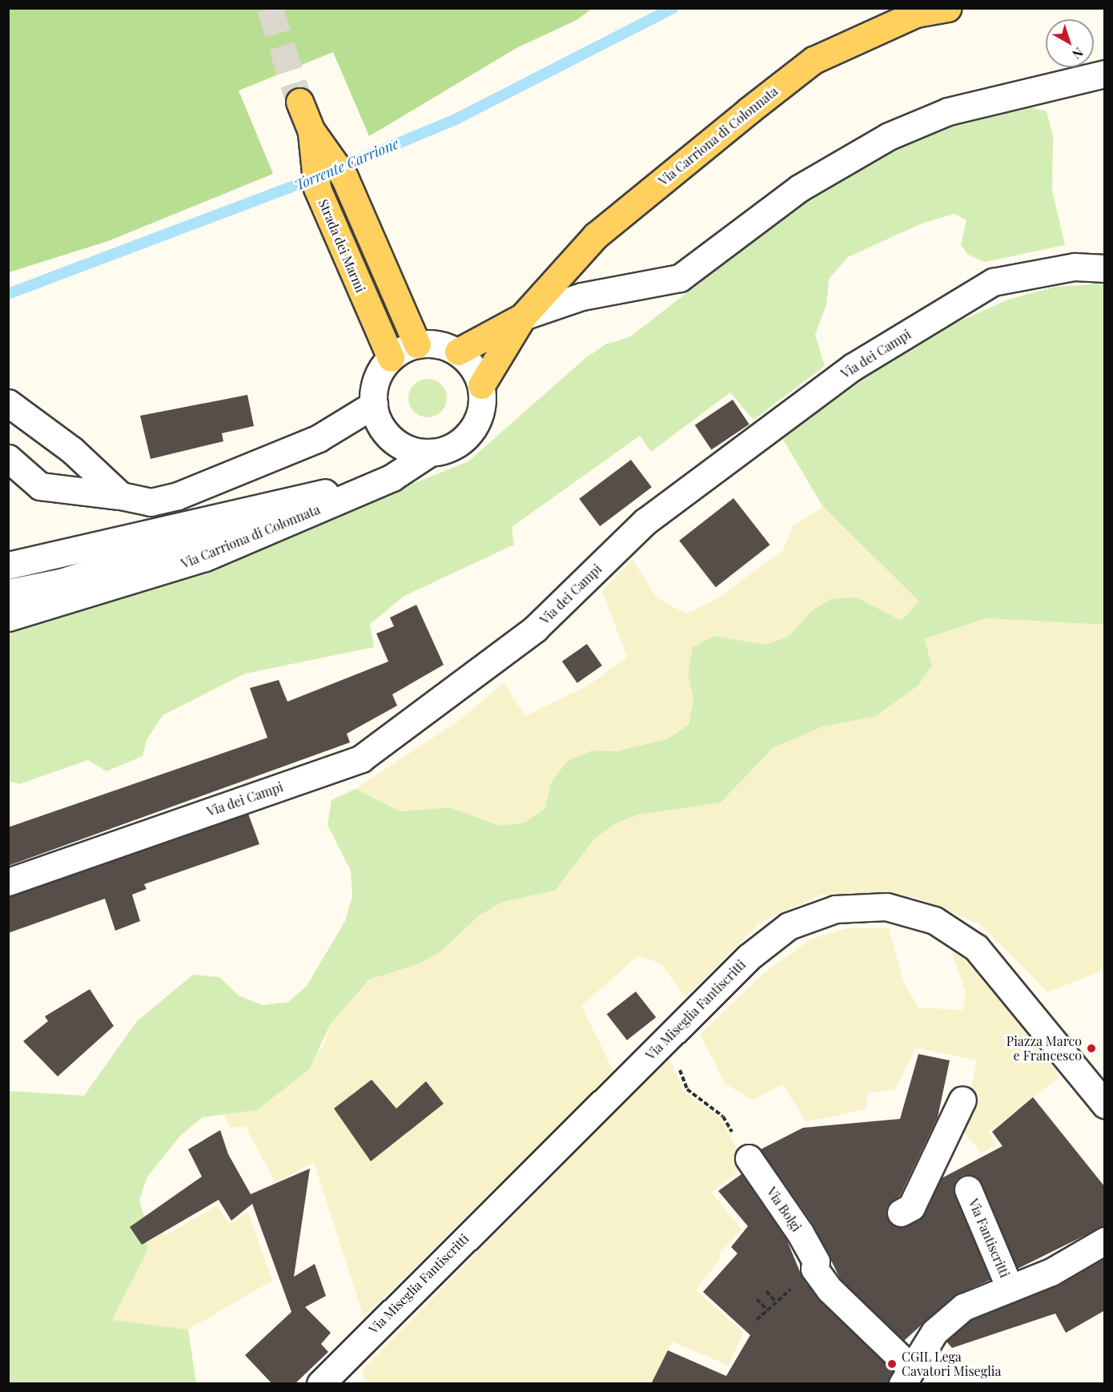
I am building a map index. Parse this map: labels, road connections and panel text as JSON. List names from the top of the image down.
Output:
{
  "streets": {
    "main road": ["Via Carriona di Colonnata", "Strada dei Marmi"],
    "street": [
      "Via dei Campi",
      "Via Miseglia Fantiscritti",
      "Via Bolgi",
      "Via Fantiscritti"
    ]
  },
  "crossings": [
    ["Via Carriona di Colonnata", "Strada dei Marmi"],
    ["Via Bolgi", "Via Fantiscritti"]
  ],
  "water": ["Torrente Carrione"],
  "places": ["Piazza Marco e Francesco", "CGIL Lega Cavatori Miseglia"],
  "north": "bottom right"
}
